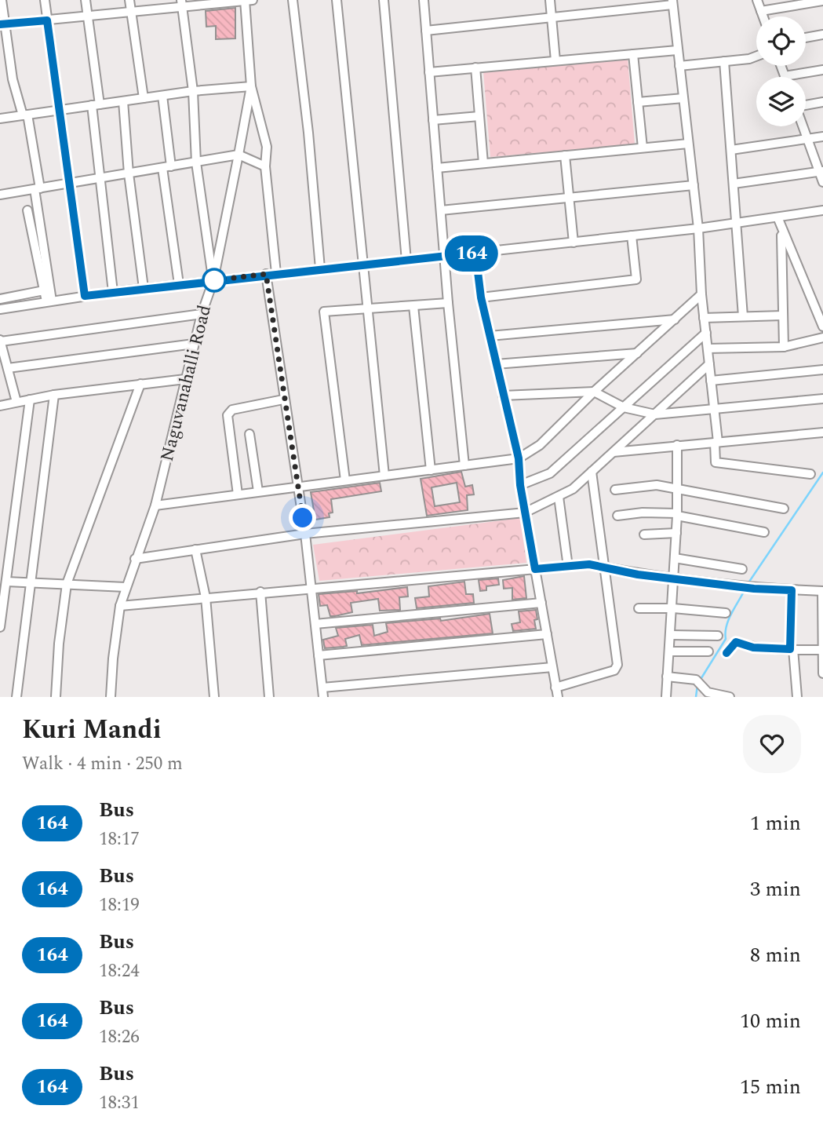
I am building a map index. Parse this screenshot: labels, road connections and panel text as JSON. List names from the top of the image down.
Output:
{
  "streets": {
    "street": ["Naguvanahalli Road"]
  },
  "lines": ["bus line 164"],
  "page": {
    "on_map": "164",
    "heading": ["Kuri Mandi", "Walk · 4 min · 250 m"],
    "list": [
      {
        "mark": "164",
        "name": "Bus",
        "note": "18:17",
        "value": "1 min"
      },
      {
        "mark": "164",
        "name": "Bus",
        "note": "18:19",
        "value": "3 min"
      },
      {
        "mark": "164",
        "name": "Bus",
        "note": "18:24",
        "value": "8 min"
      },
      {
        "mark": "164",
        "name": "Bus",
        "note": "18:26",
        "value": "10 min"
      },
      {
        "mark": "164",
        "name": "Bus",
        "note": "18:31",
        "value": "15 min"
      }
    ]
  }
}
